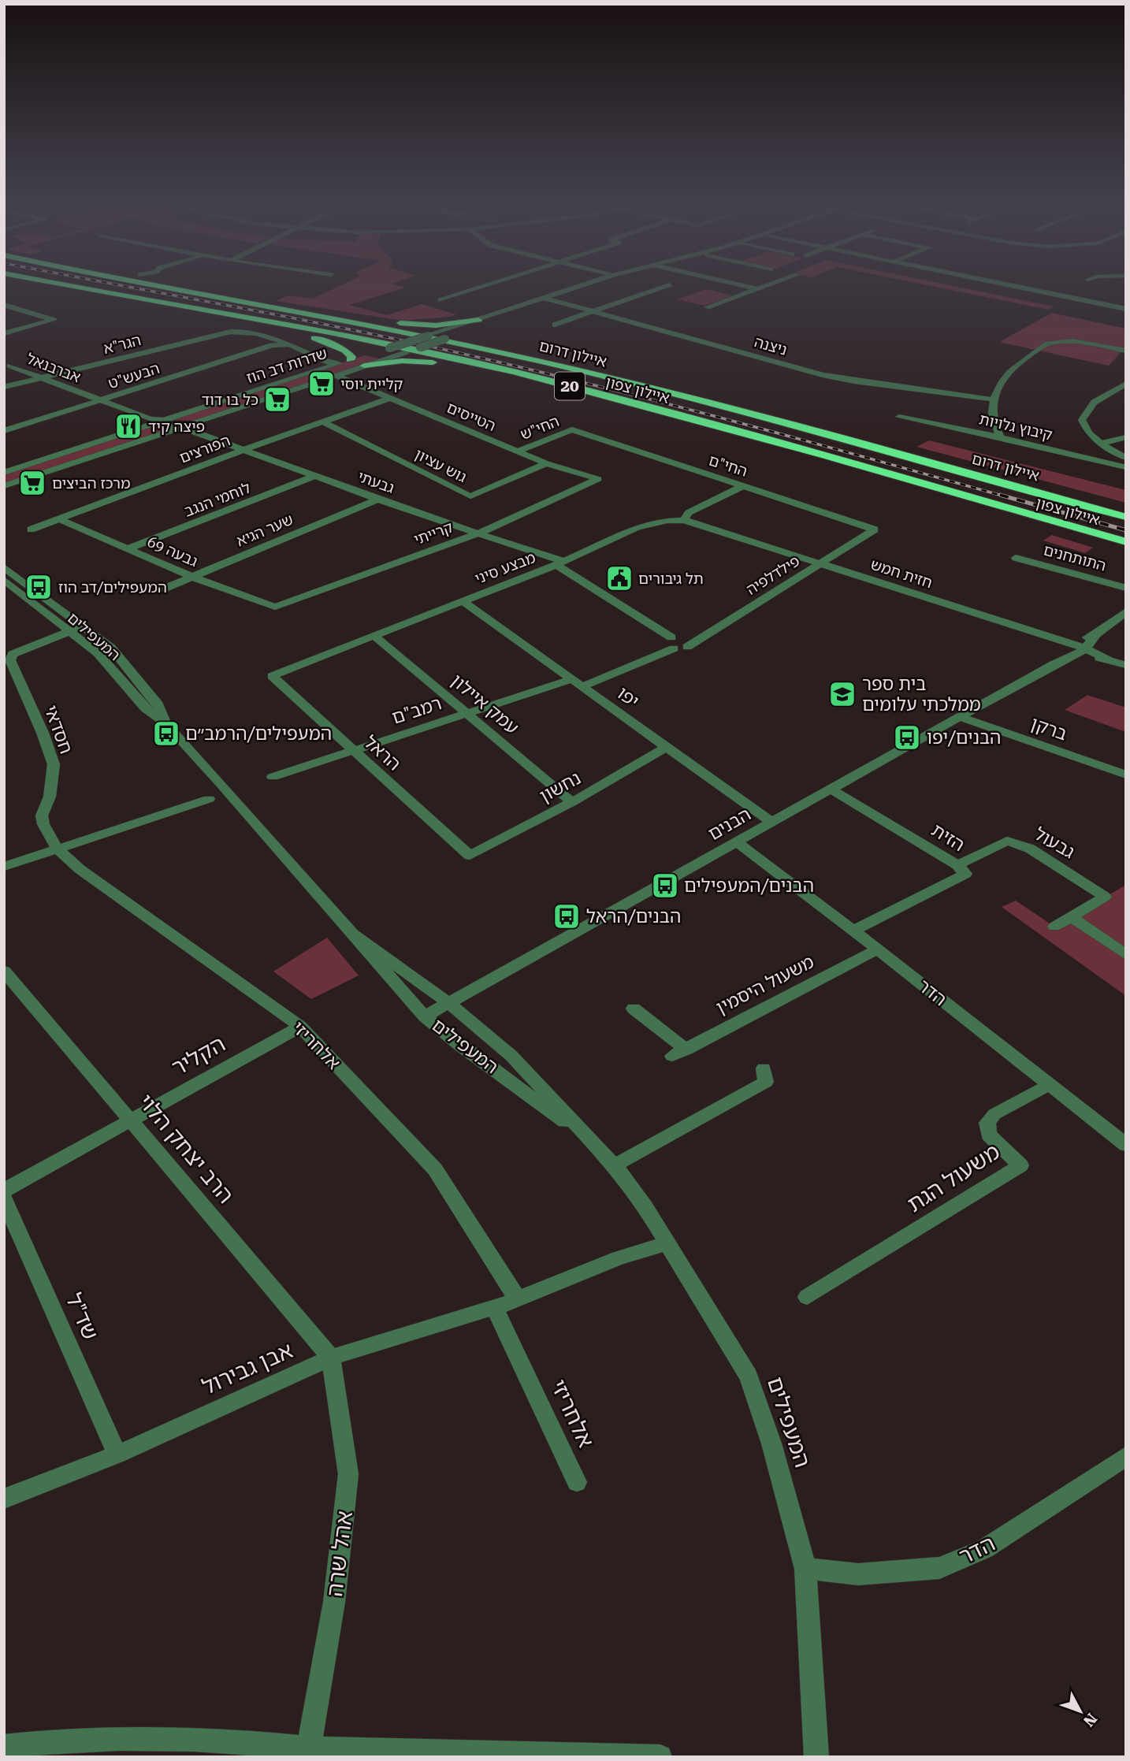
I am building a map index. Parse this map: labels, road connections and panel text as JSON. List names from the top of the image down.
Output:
{
  "streets": {
    "highway": ["איילון דרום", "20", "איילון צפון"],
    "street": [
      "הגר\"א",
      "ניצנה",
      "שדרות דב הוז",
      "אברבנאל",
      "הבעש\"ט",
      "הטייסים",
      "קיבוץ גלויות",
      "החי\"ש",
      "הפורצים",
      "גוש עציון",
      "החי\"ם",
      "גבעתי",
      "לוחמי הנגב",
      "שער הגיא",
      "קרייתי",
      "גבעה 69",
      "התותחנים",
      "מבצע סיני",
      "חזית חמש",
      "פילדלפיה",
      "המעפילים",
      "יפו",
      "עמק איילון",
      "רמב\"ם",
      "ברקן",
      "חסדאי",
      "הראל",
      "נחשון",
      "הבנים",
      "הזית",
      "גבעול",
      "משעול היסמין",
      "הדר",
      "אלחריזי",
      "הקליר",
      "הרב יצחק הלוי",
      "משעול הגת",
      "שד\"ל",
      "אבן גבירול",
      "אהל שרה"
    ]
  },
  "crossings": [
    ["הגר\"א", "אברבנאל"],
    ["הגר\"א", "הבעש\"ט"],
    ["שדרות דב הוז", "אברבנאל"],
    ["שדרות דב הוז", "הבעש\"ט"],
    ["שדרות דב הוז", "הטייסים"],
    ["שדרות דב הוז", "גבעתי"],
    ["אברבנאל", "הבעש\"ט"],
    ["הטייסים", "החי\"ש"],
    ["הטייסים", "הפורצים"],
    ["הטייסים", "גוש עציון"],
    ["הטייסים", "קרייתי"],
    ["החי\"ש", "החי\"ם"],
    ["הפורצים", "גוש עציון"],
    ["הפורצים", "גבעתי"],
    ["הפורצים", "גבעה 69"],
    ["החי\"ם", "פילדלפיה"],
    ["גבעתי", "לוחמי הנגב"],
    ["גבעתי", "שער הגיא"],
    ["גבעתי", "קרייתי"],
    ["גבעתי", "מבצע סיני"],
    ["גבעתי", "רמב\"ם"],
    ["לוחמי הנגב", "גבעה 69"],
    ["שער הגיא", "גבעה 69"],
    ["קרייתי", "גבעה 69"],
    ["מבצע סיני", "חזית חמש"],
    ["מבצע סיני", "יפו"],
    ["מבצע סיני", "עמק איילון"],
    ["מבצע סיני", "הראל"],
    ["חזית חמש", "פילדלפיה"],
    ["חזית חמש", "הבנים"],
    ["המעפילים", "חסדאי"],
    ["המעפילים", "הבנים"],
    ["המעפילים", "הדר"],
    ["המעפילים", "אבן גבירול"],
    ["יפו", "רמב\"ם"],
    ["יפו", "נחשון"],
    ["יפו", "הבנים"],
    ["עמק איילון", "רמב\"ם"],
    ["עמק איילון", "נחשון"],
    ["רמב\"ם", "הראל"],
    ["ברקן", "הבנים"],
    ["חסדאי", "אלחריזי"],
    ["הראל", "נחשון"],
    ["הבנים", "הזית"],
    ["הבנים", "הדר"],
    ["הזית", "גבעול"],
    ["הזית", "הדר"],
    ["משעול היסמין", "הדר"],
    ["הדר", "משעול הגת"],
    ["אלחריזי", "הקליר"],
    ["אלחריזי", "אבן גבירול"],
    ["הקליר", "הרב יצחק הלוי"],
    ["הרב יצחק הלוי", "אבן גבירול"],
    ["הרב יצחק הלוי", "אהל שרה"],
    ["שד\"ל", "אבן גבירול"],
    ["אבן גבירול", "אהל שרה"]
  ],
  "places": {
    "supermarket": ["קליית יוסי", "כל בו דוד", "מרכז הביצים"],
    "restaurant": ["פיצה קיד"],
    "public building": ["תל גיבורים"],
    "bus stop": [
      "המעפילים/דב הוז",
      "המעפילים/הרמב״ם",
      "הבנים/יפו",
      "הבנים/המעפילים",
      "הבנים/הראל"
    ],
    "school or university": ["בית ספר ממלכתי עלומים"]
  },
  "north": "bottom right"
}
